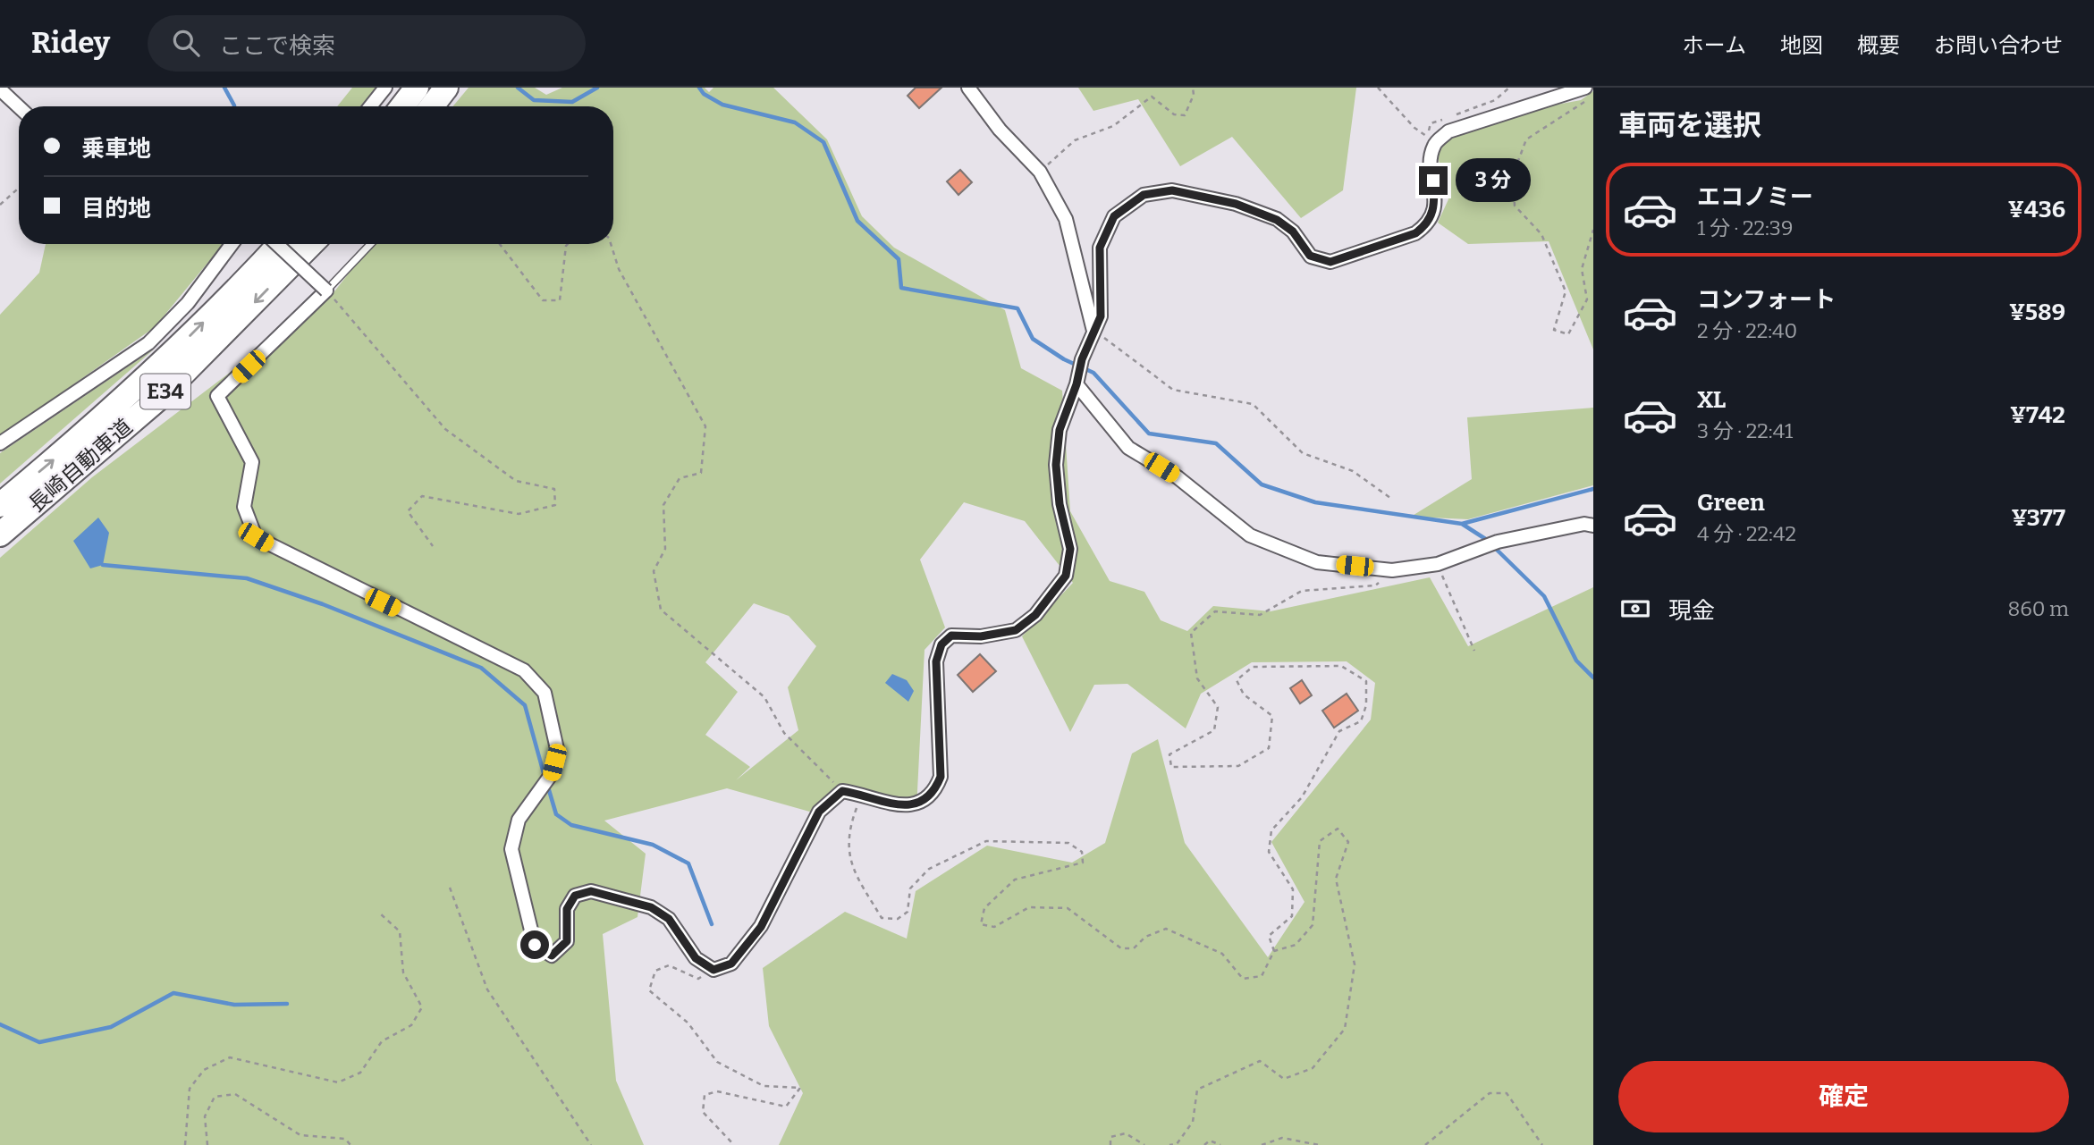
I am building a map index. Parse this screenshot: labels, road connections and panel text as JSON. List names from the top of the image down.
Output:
{
  "streets": {
    "highway": ["E34", "長崎自動車道"]
  },
  "page": {
    "header": "Ridey",
    "search": "ここで検索",
    "nav": [
      "ホーム",
      "地図",
      "概要",
      "お問い合わせ"
    ],
    "heading": "車両を選択",
    "banner": ["乗車地", "目的地"],
    "bubble": "3 分",
    "list": [
      {
        "name": "エコノミー",
        "note": "1 分 · 22:39",
        "value": "¥436"
      },
      {
        "name": "コンフォート",
        "note": "2 分 · 22:40",
        "value": "¥589"
      },
      {
        "name": "XL",
        "note": "3 分 · 22:41",
        "value": "¥742"
      },
      {
        "name": "Green",
        "note": "4 分 · 22:42",
        "value": "¥377"
      }
    ],
    "pay": ["現金", "860 m"],
    "buttons": "確定"
  }
}
